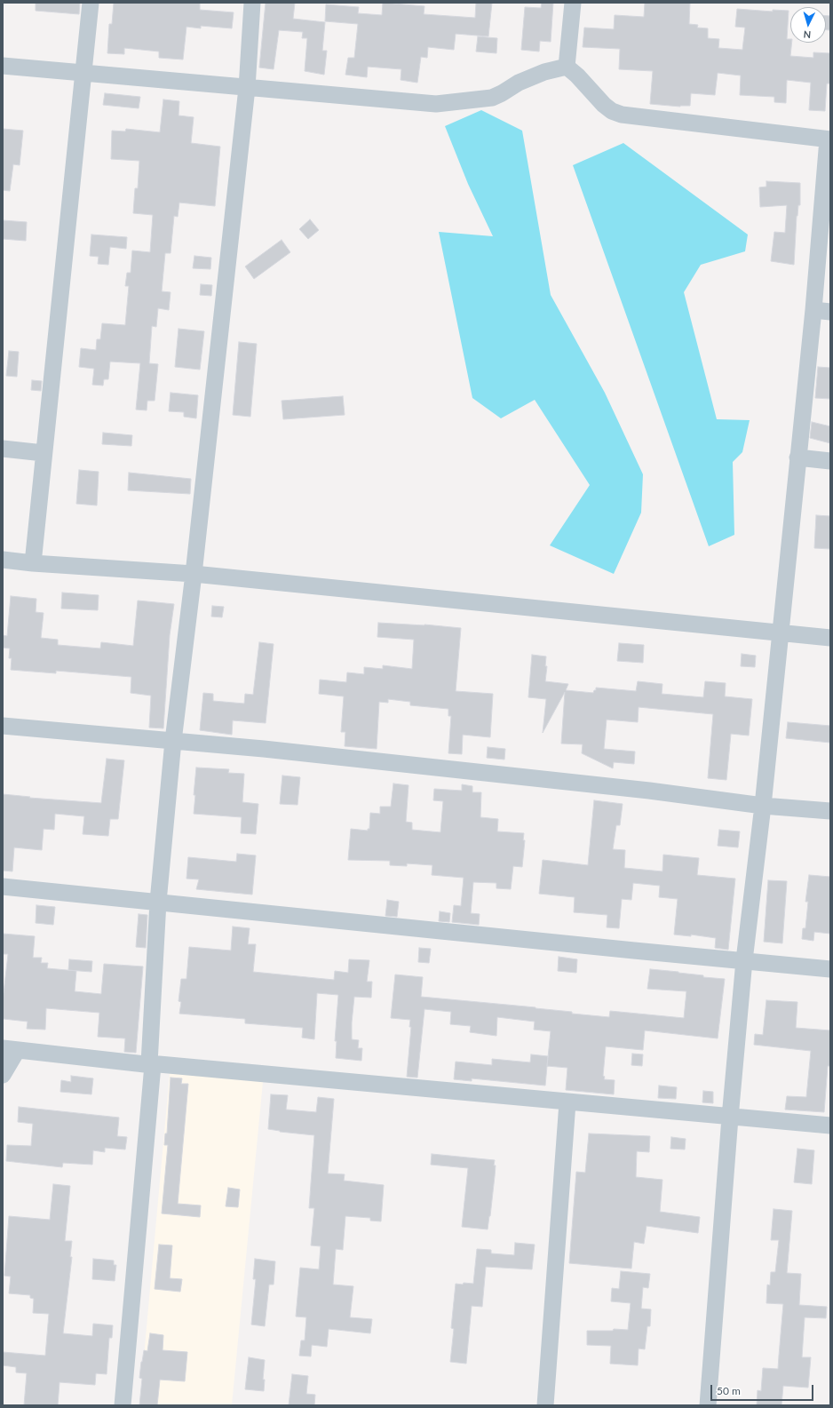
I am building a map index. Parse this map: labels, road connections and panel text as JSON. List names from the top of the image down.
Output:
{
  "scale_bar": "50 m",
  "north": "bottom"
}
